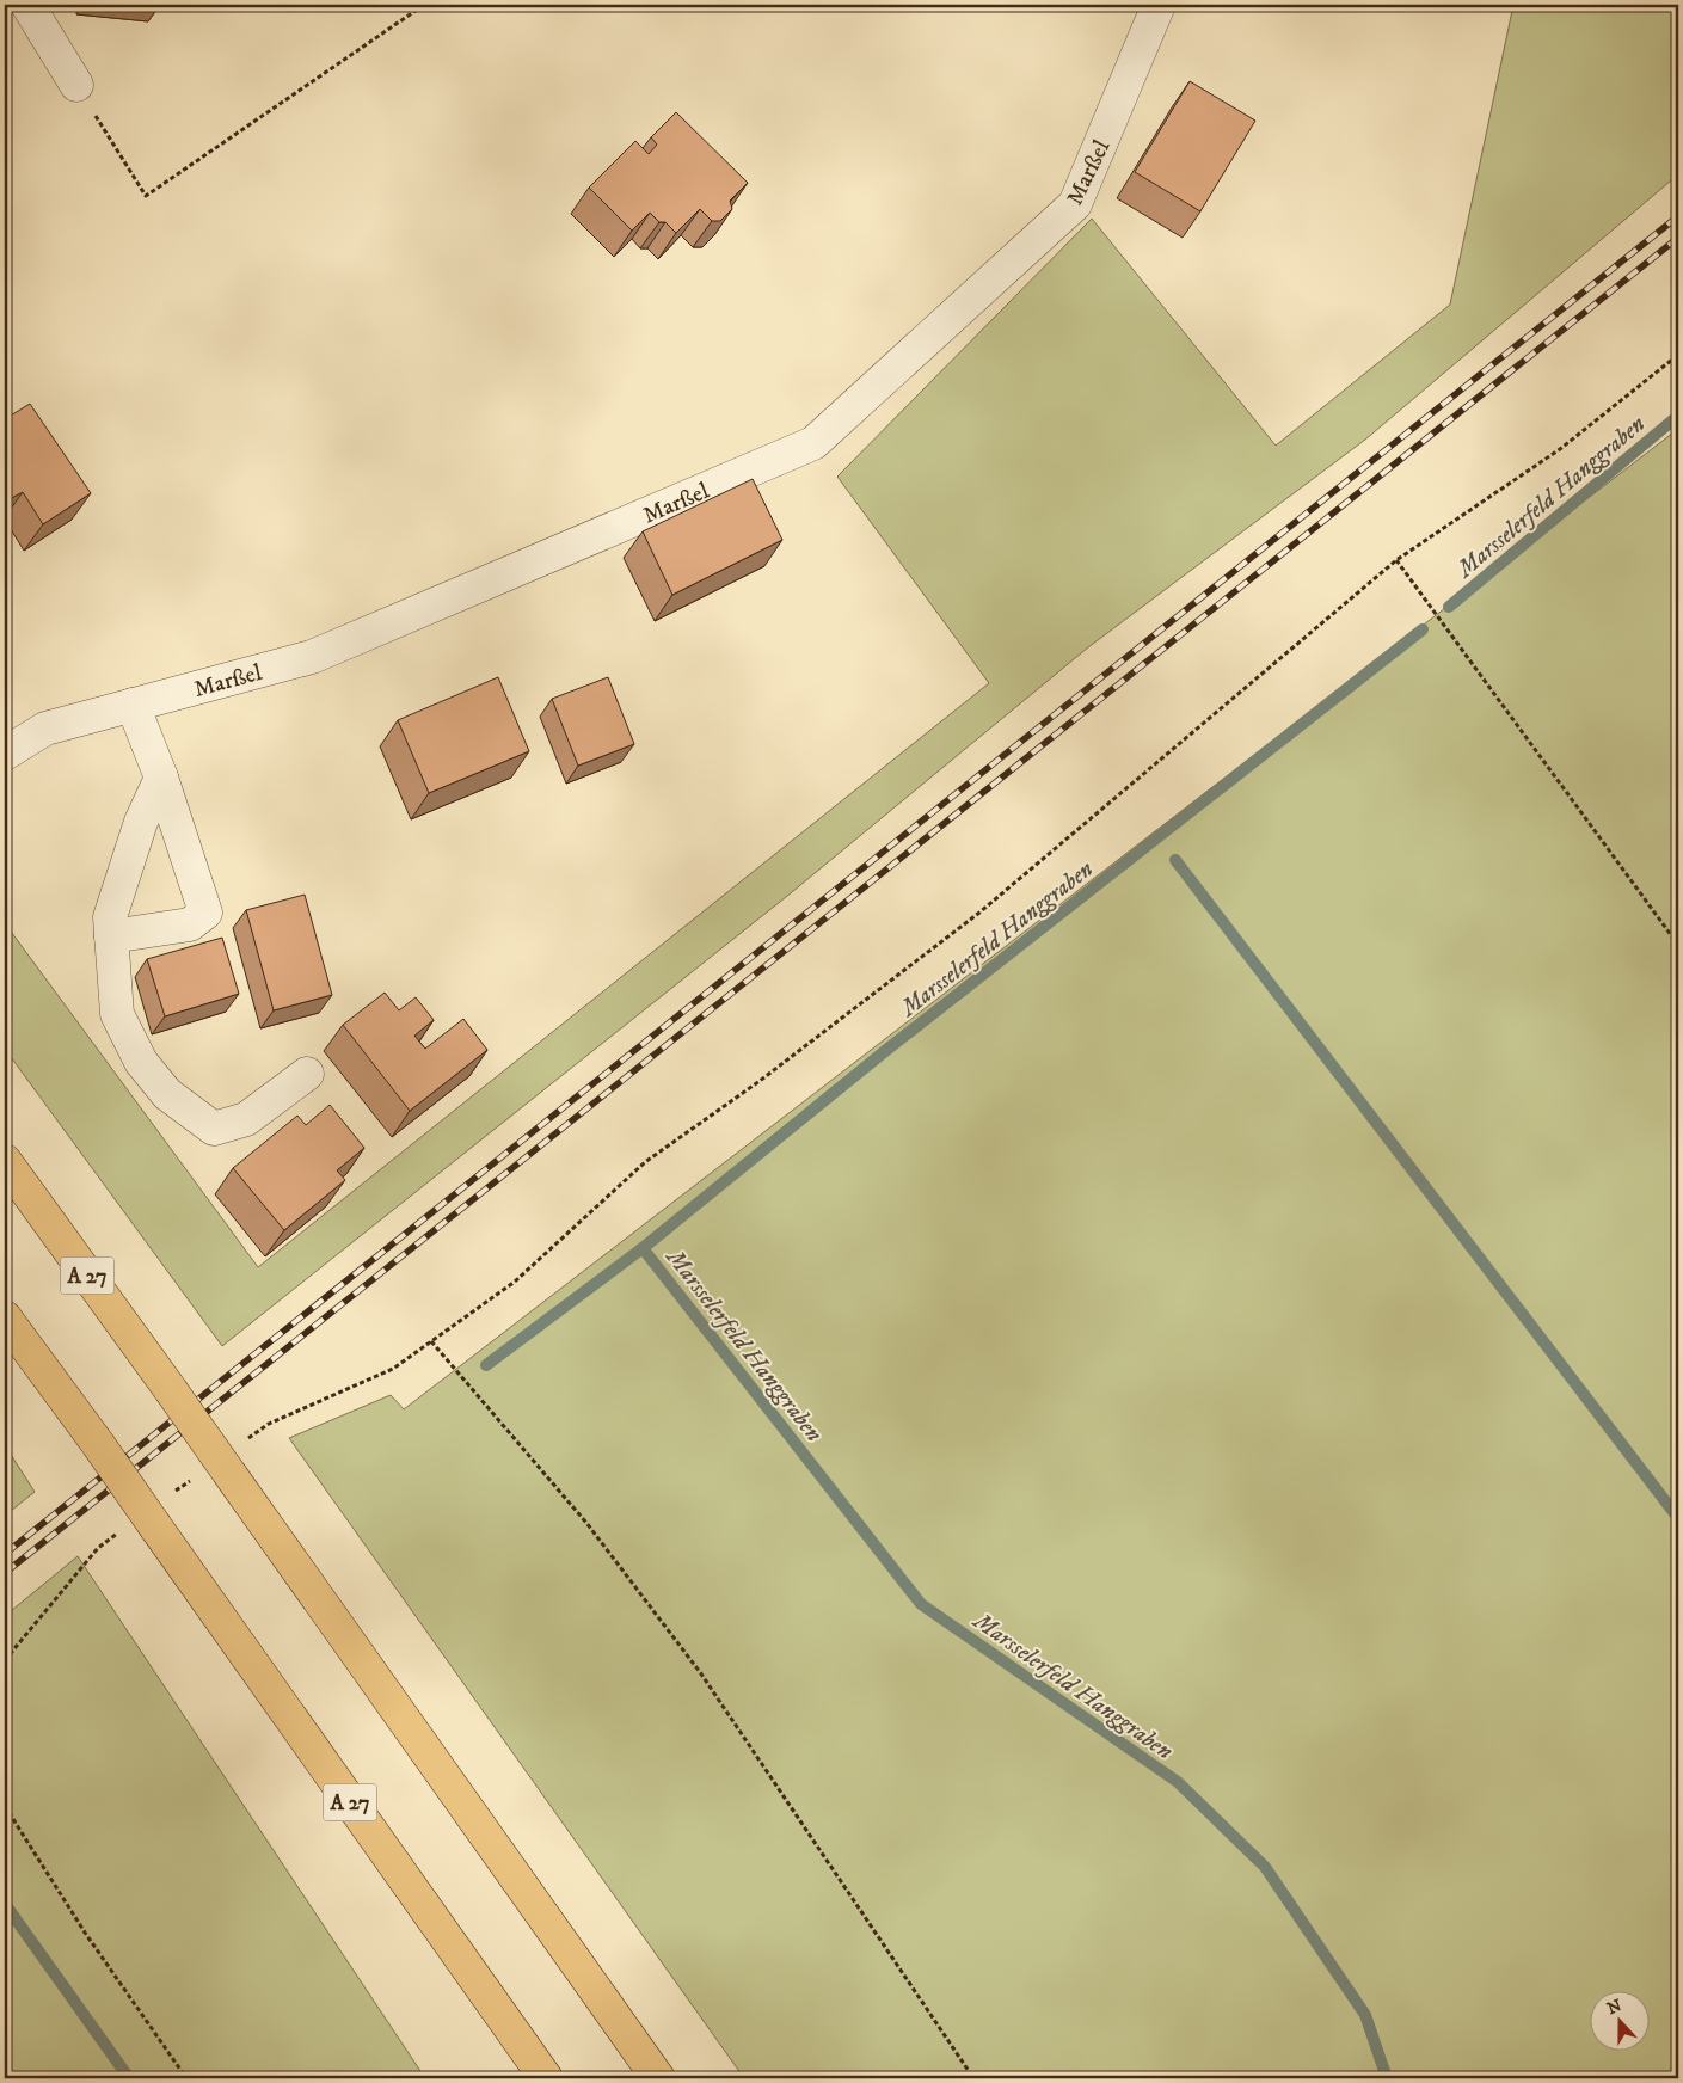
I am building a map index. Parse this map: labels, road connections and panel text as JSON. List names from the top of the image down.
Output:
{
  "streets": {
    "highway": ["A 27"],
    "street": ["Marßel"]
  },
  "water": ["Marsselerfeld Hanggraben"],
  "north": "top"
}
